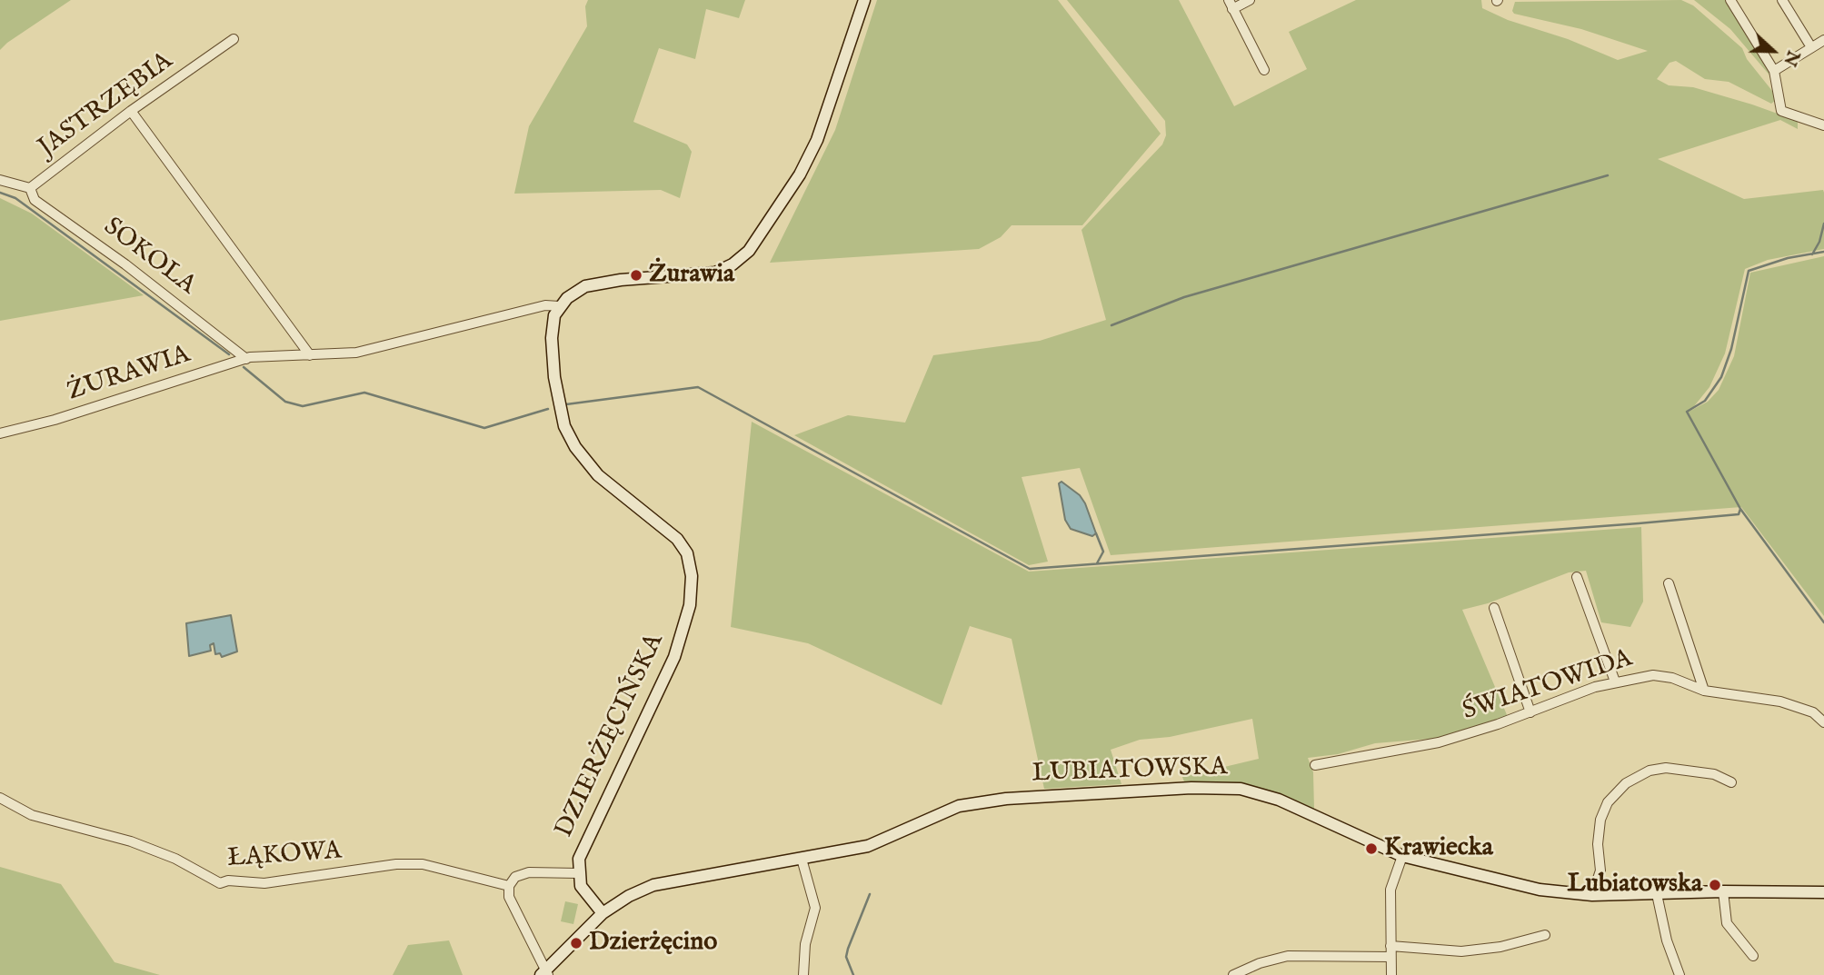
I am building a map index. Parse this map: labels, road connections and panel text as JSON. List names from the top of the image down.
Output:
{
  "streets": {
    "street": [
      "JASTRZĘBIA",
      "SOKOLA",
      "ŻURAWIA",
      "ŚWIATOWIDA",
      "DZIERŻĘCIŃSKA",
      "LUBIATOWSKA",
      "ŁĄKOWA"
    ]
  },
  "crossings": [
    ["JASTRZĘBIA", "SOKOLA"],
    ["SOKOLA", "ŻURAWIA"],
    ["ŻURAWIA", "DZIERŻĘCIŃSKA"],
    ["DZIERŻĘCIŃSKA", "LUBIATOWSKA"]
  ],
  "places": [
    "Żurawia",
    "Krawiecka",
    "Lubiatowska",
    "Dzierżęcino"
  ],
  "north": "right"
}
